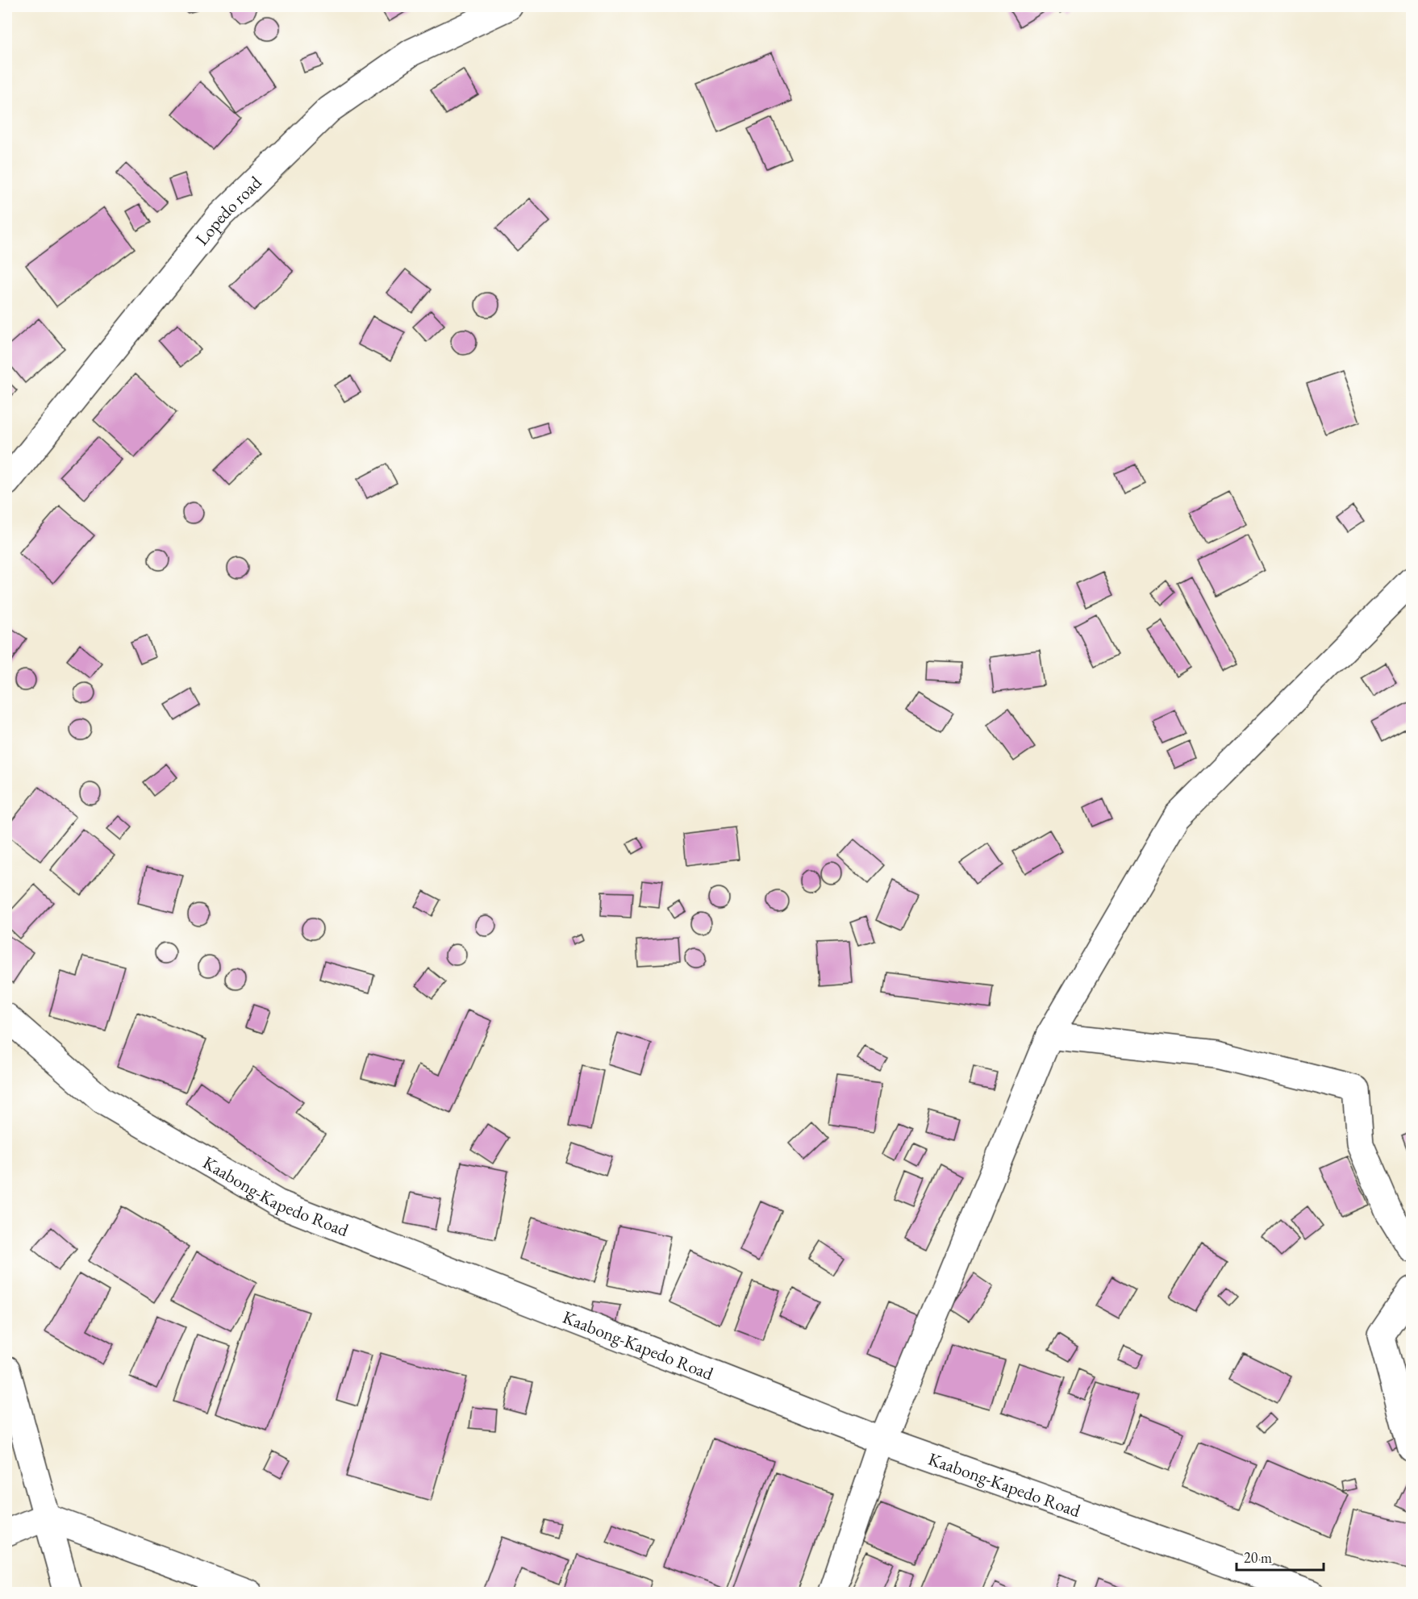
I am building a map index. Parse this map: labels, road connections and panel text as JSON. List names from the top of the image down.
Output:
{
  "streets": {
    "street": ["Lopedo road", "Kaabong-Kapedo Road"]
  },
  "scale_bar": "20 m"
}
